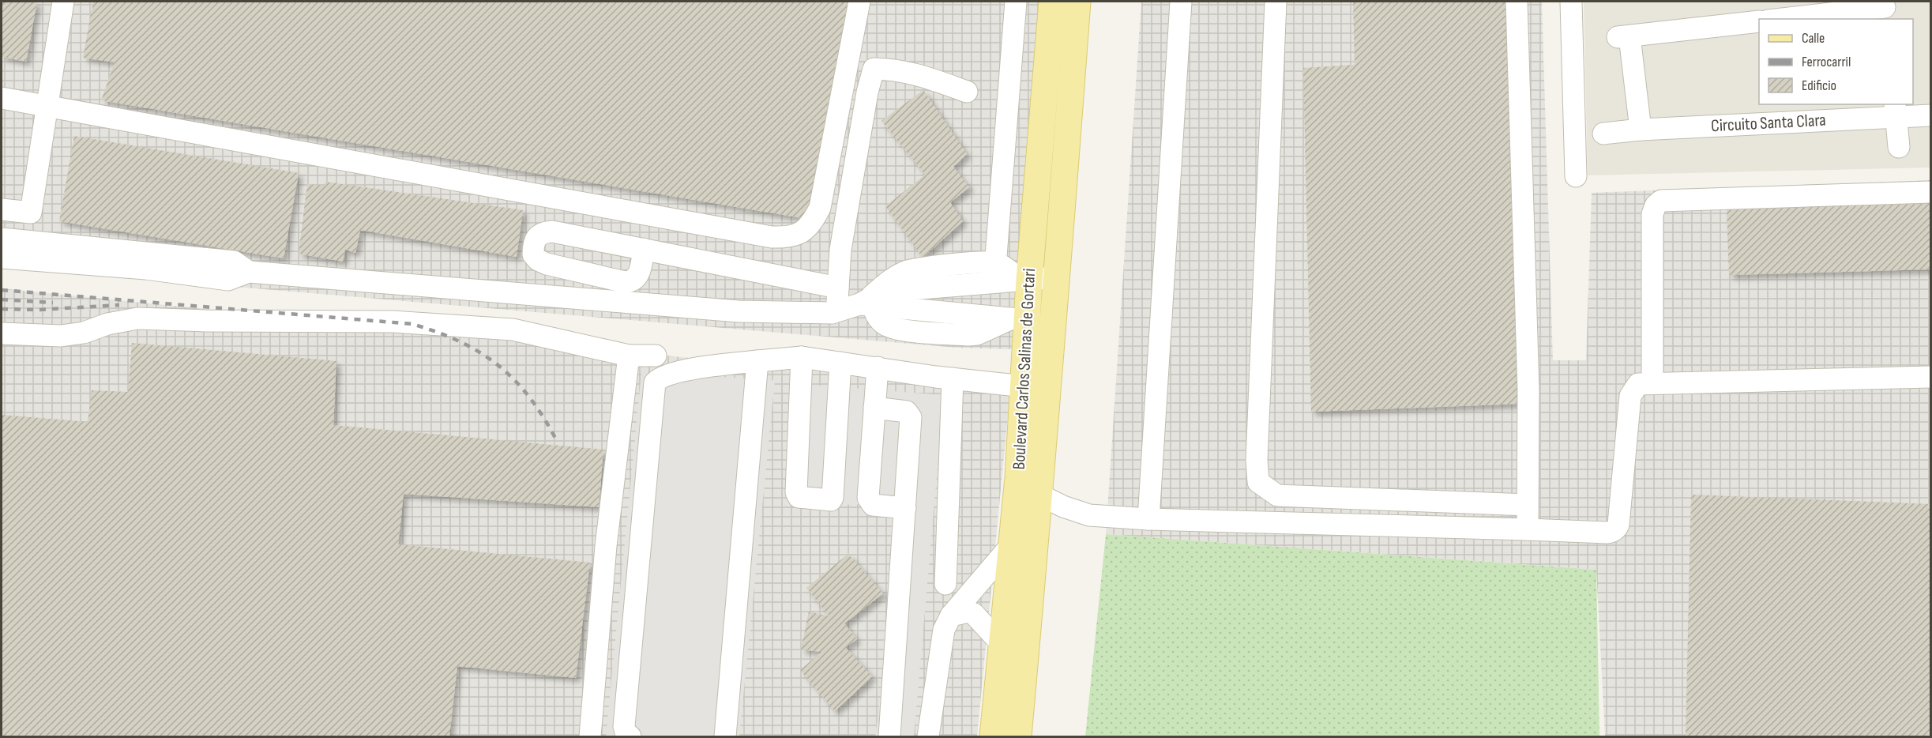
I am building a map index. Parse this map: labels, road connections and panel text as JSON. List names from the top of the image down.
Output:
{
  "streets": {
    "main road": ["Boulevard Carlos Salinas de Gortari"],
    "street": ["Circuito Santa Clara"]
  },
  "legend": ["Calle", "Ferrocarril", "Edificio"]
}
